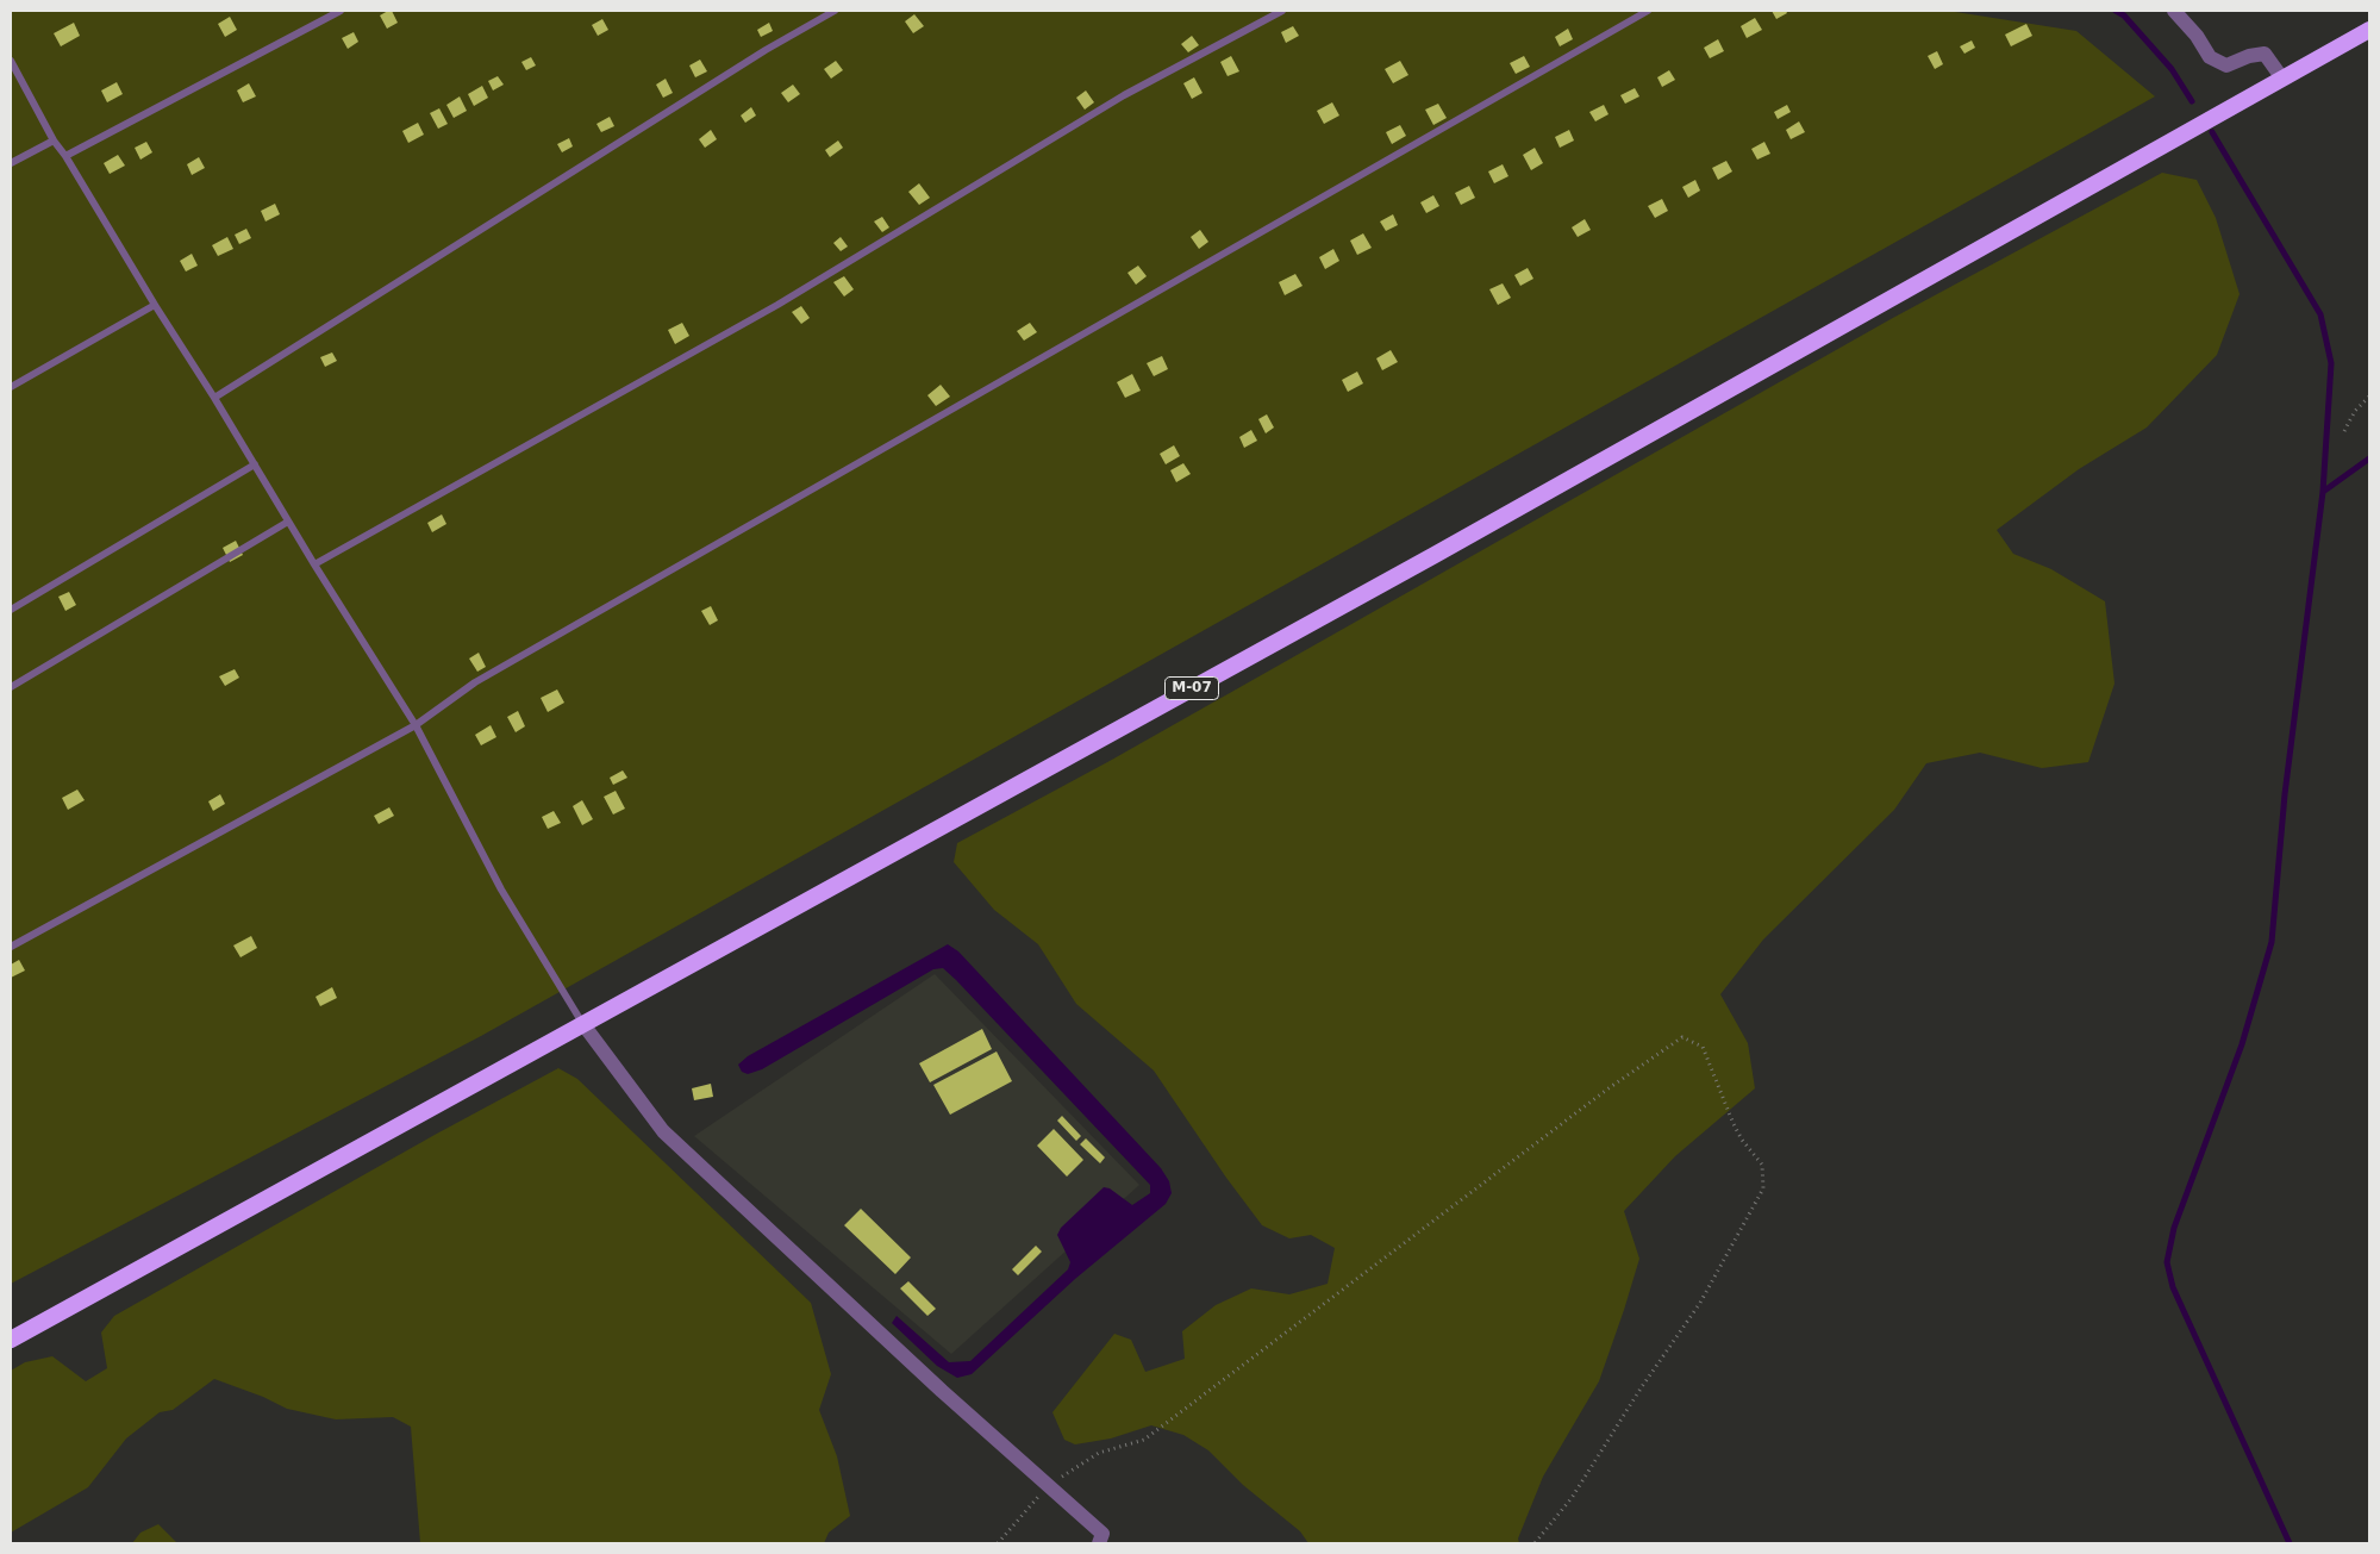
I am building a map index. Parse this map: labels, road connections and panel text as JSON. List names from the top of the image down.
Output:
{
  "streets": {
    "highway": ["М-07"]
  }
}
